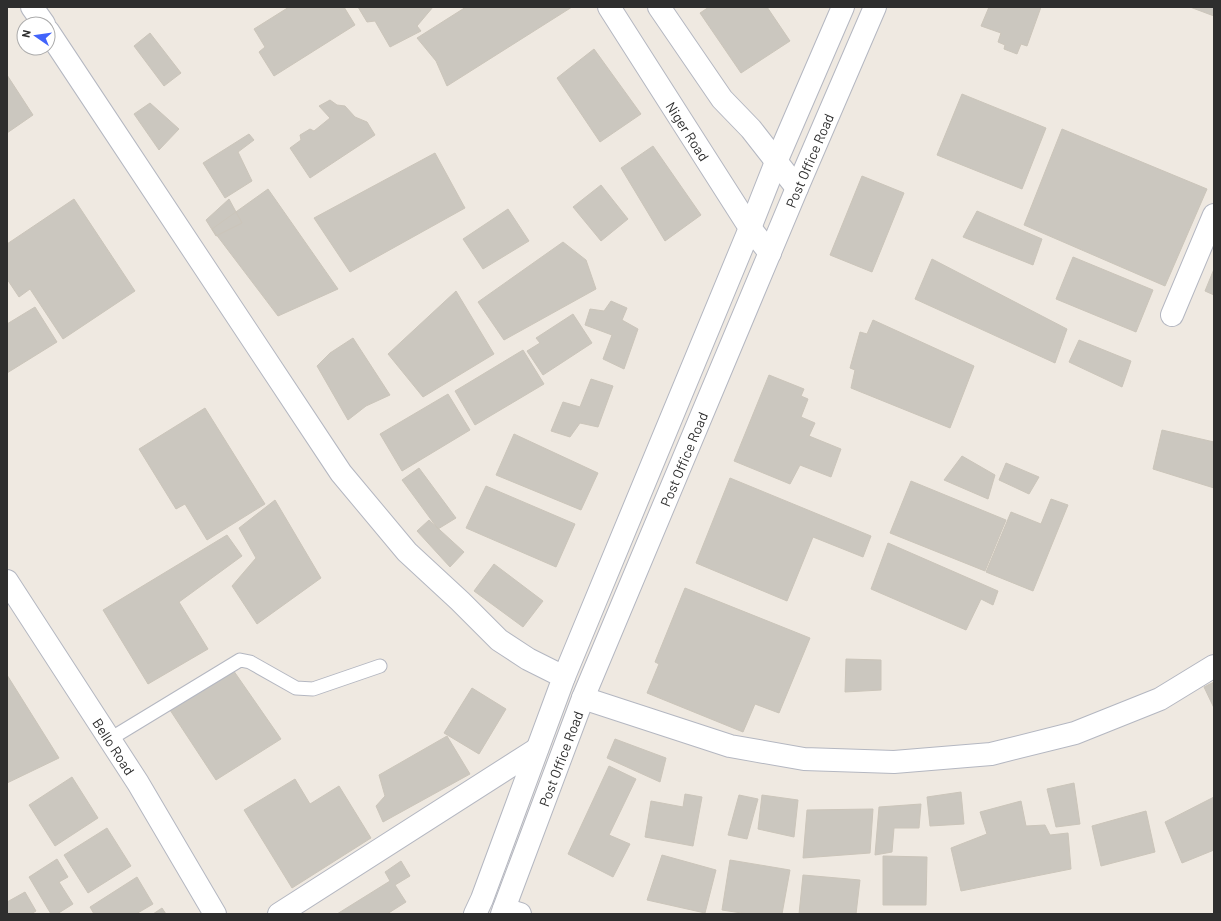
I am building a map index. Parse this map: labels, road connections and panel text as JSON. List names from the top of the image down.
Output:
{
  "streets": {
    "street": ["Niger Road", "Post Office Road", "Bello Road"]
  },
  "crossings": [
    ["Niger Road", "Post Office Road"]
  ],
  "north": "left"
}
